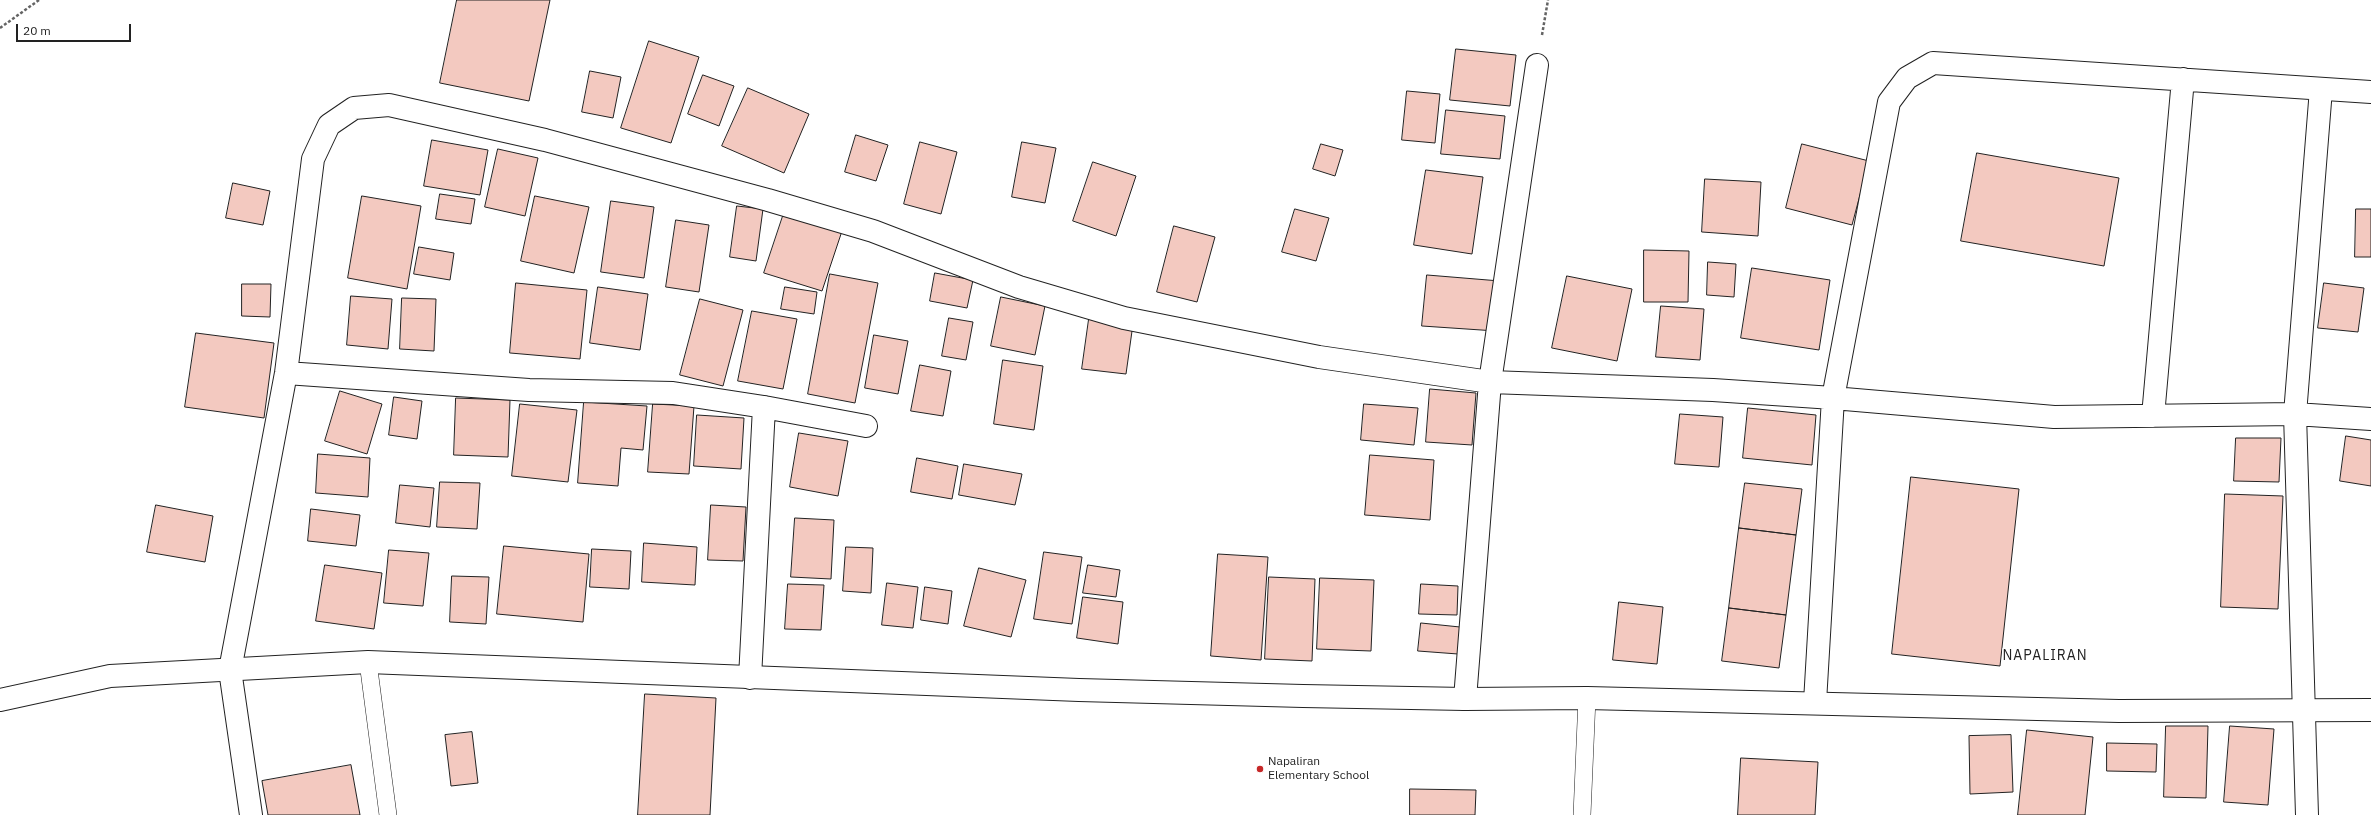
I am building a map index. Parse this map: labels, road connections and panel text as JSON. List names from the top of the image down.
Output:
{
  "districts": ["NAPALIRAN"],
  "places": ["Napaliran Elementary School"],
  "scale_bar": "20 m"
}
